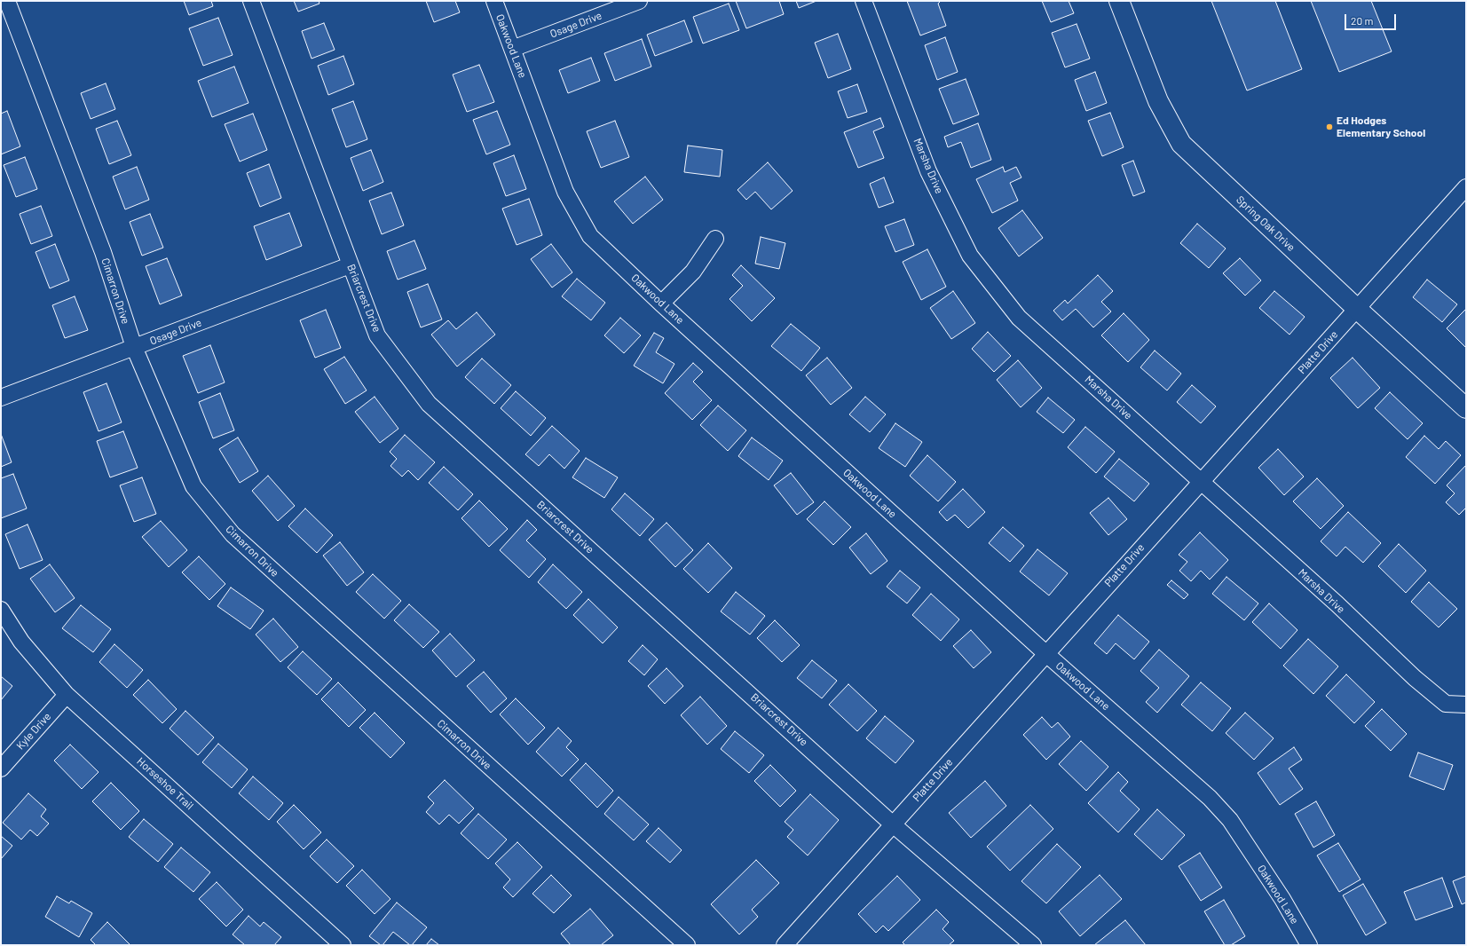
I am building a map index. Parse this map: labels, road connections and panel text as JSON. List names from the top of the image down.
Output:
{
  "streets": {
    "street": [
      "Osage Drive",
      "Oakwood Lane",
      "Marsha Drive",
      "Spring Oak Drive",
      "Cimarron Drive",
      "Briarcrest Drive",
      "Platte Drive",
      "Kyle Drive",
      "Horseshoe Trail"
    ]
  },
  "crossings": [
    ["Osage Drive", "Oakwood Lane"],
    ["Osage Drive", "Cimarron Drive"],
    ["Osage Drive", "Briarcrest Drive"],
    ["Oakwood Lane", "Platte Drive"],
    ["Marsha Drive", "Platte Drive"],
    ["Spring Oak Drive", "Platte Drive"],
    ["Briarcrest Drive", "Platte Drive"],
    ["Kyle Drive", "Horseshoe Trail"]
  ],
  "places": ["Ed Hodges Elementary School"],
  "scale_bar": "20 m"
}
